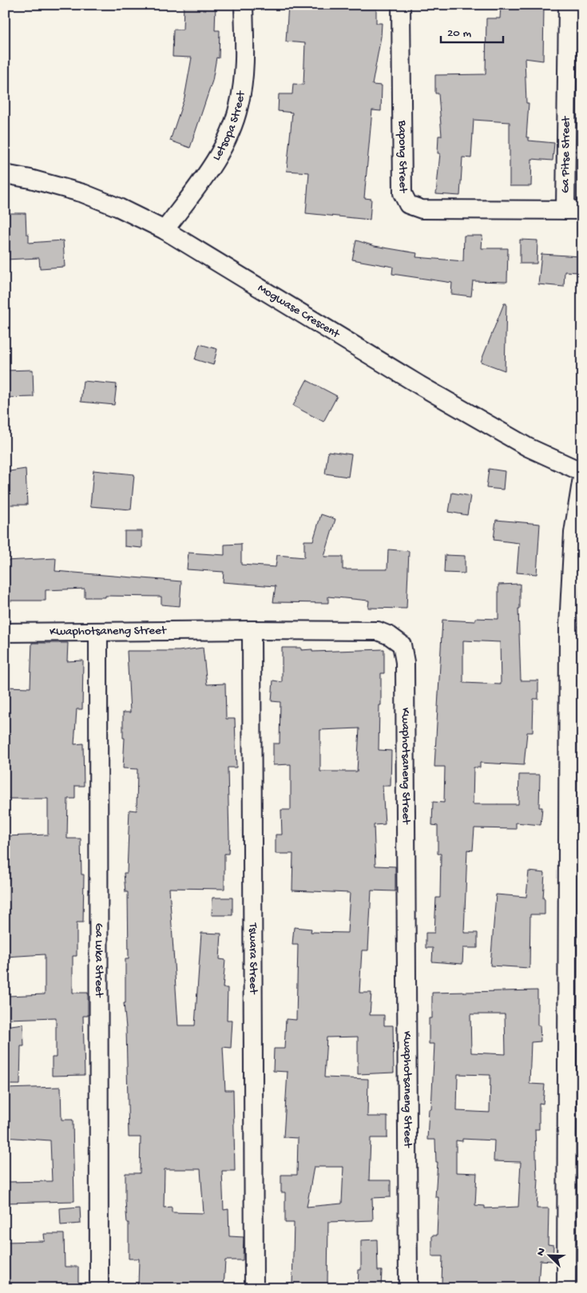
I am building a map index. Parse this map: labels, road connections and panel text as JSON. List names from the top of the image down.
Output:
{
  "streets": {
    "street": [
      "Letsopa Street",
      "Ga Pitse Street",
      "Bapong Street",
      "Mogwase Crescent",
      "Kwaphotsaneng Street",
      "Tswara Street",
      "Ga Luka Street"
    ]
  },
  "crossings": [
    ["Letsopa Street", "Mogwase Crescent"],
    ["Ga Pitse Street", "Bapong Street"],
    ["Kwaphotsaneng Street", "Tswara Street"],
    ["Kwaphotsaneng Street", "Ga Luka Street"]
  ],
  "scale_bar": "20 m",
  "north": "top left"
}
